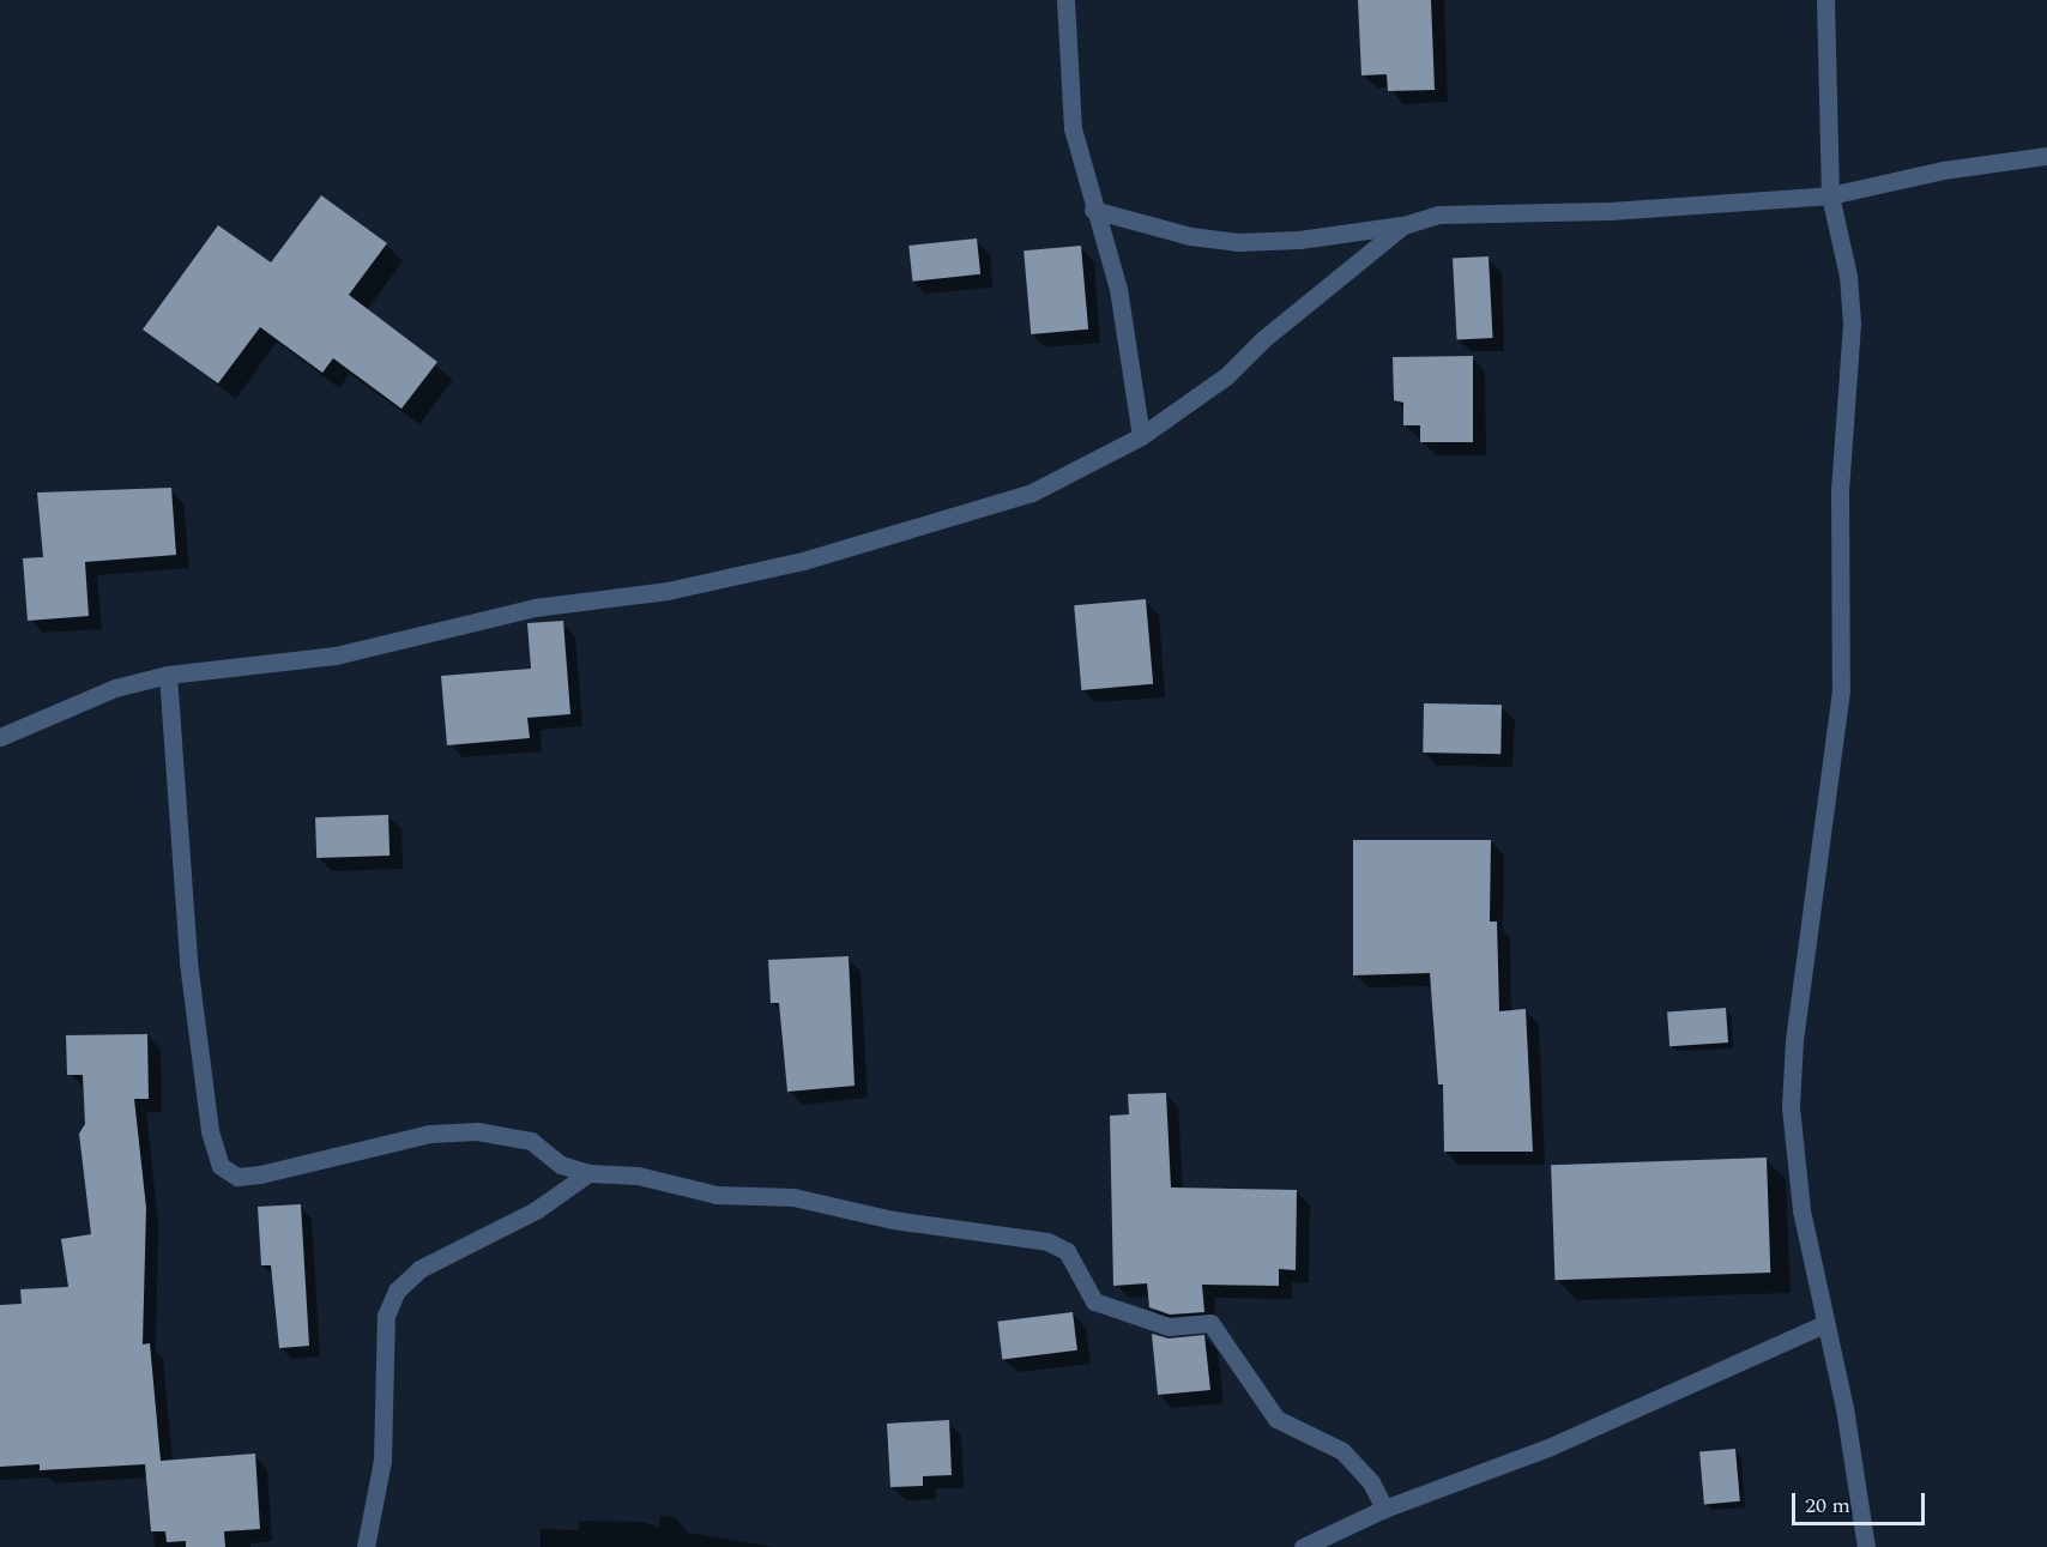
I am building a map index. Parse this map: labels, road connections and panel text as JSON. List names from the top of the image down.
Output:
{
  "scale_bar": "20 m"
}
